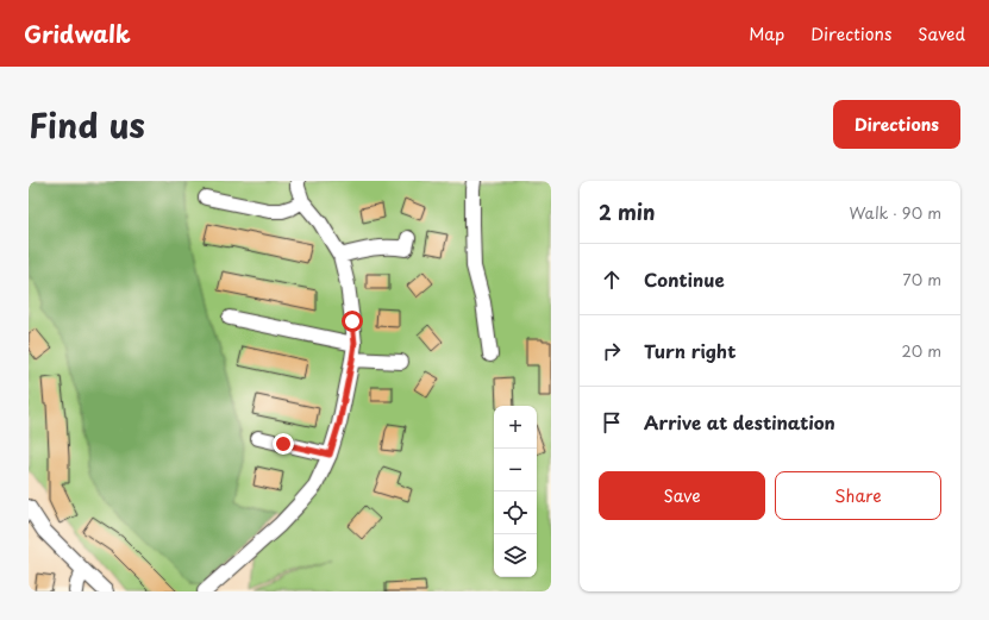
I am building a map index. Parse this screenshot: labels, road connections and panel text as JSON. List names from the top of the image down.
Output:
{
  "page": {
    "header": "Gridwalk",
    "nav": ["Map", "Directions", "Saved"],
    "title": "Find us",
    "buttons": [
      "Directions",
      ["Save", "Share"]
    ],
    "heading": ["2 min", "Walk · 90 m"],
    "list": [
      ["Continue", "70 m"],
      ["Turn right", "20 m"],
      "Arrive at destination"
    ],
    "map_buttons": ["+", "−"]
  }
}
